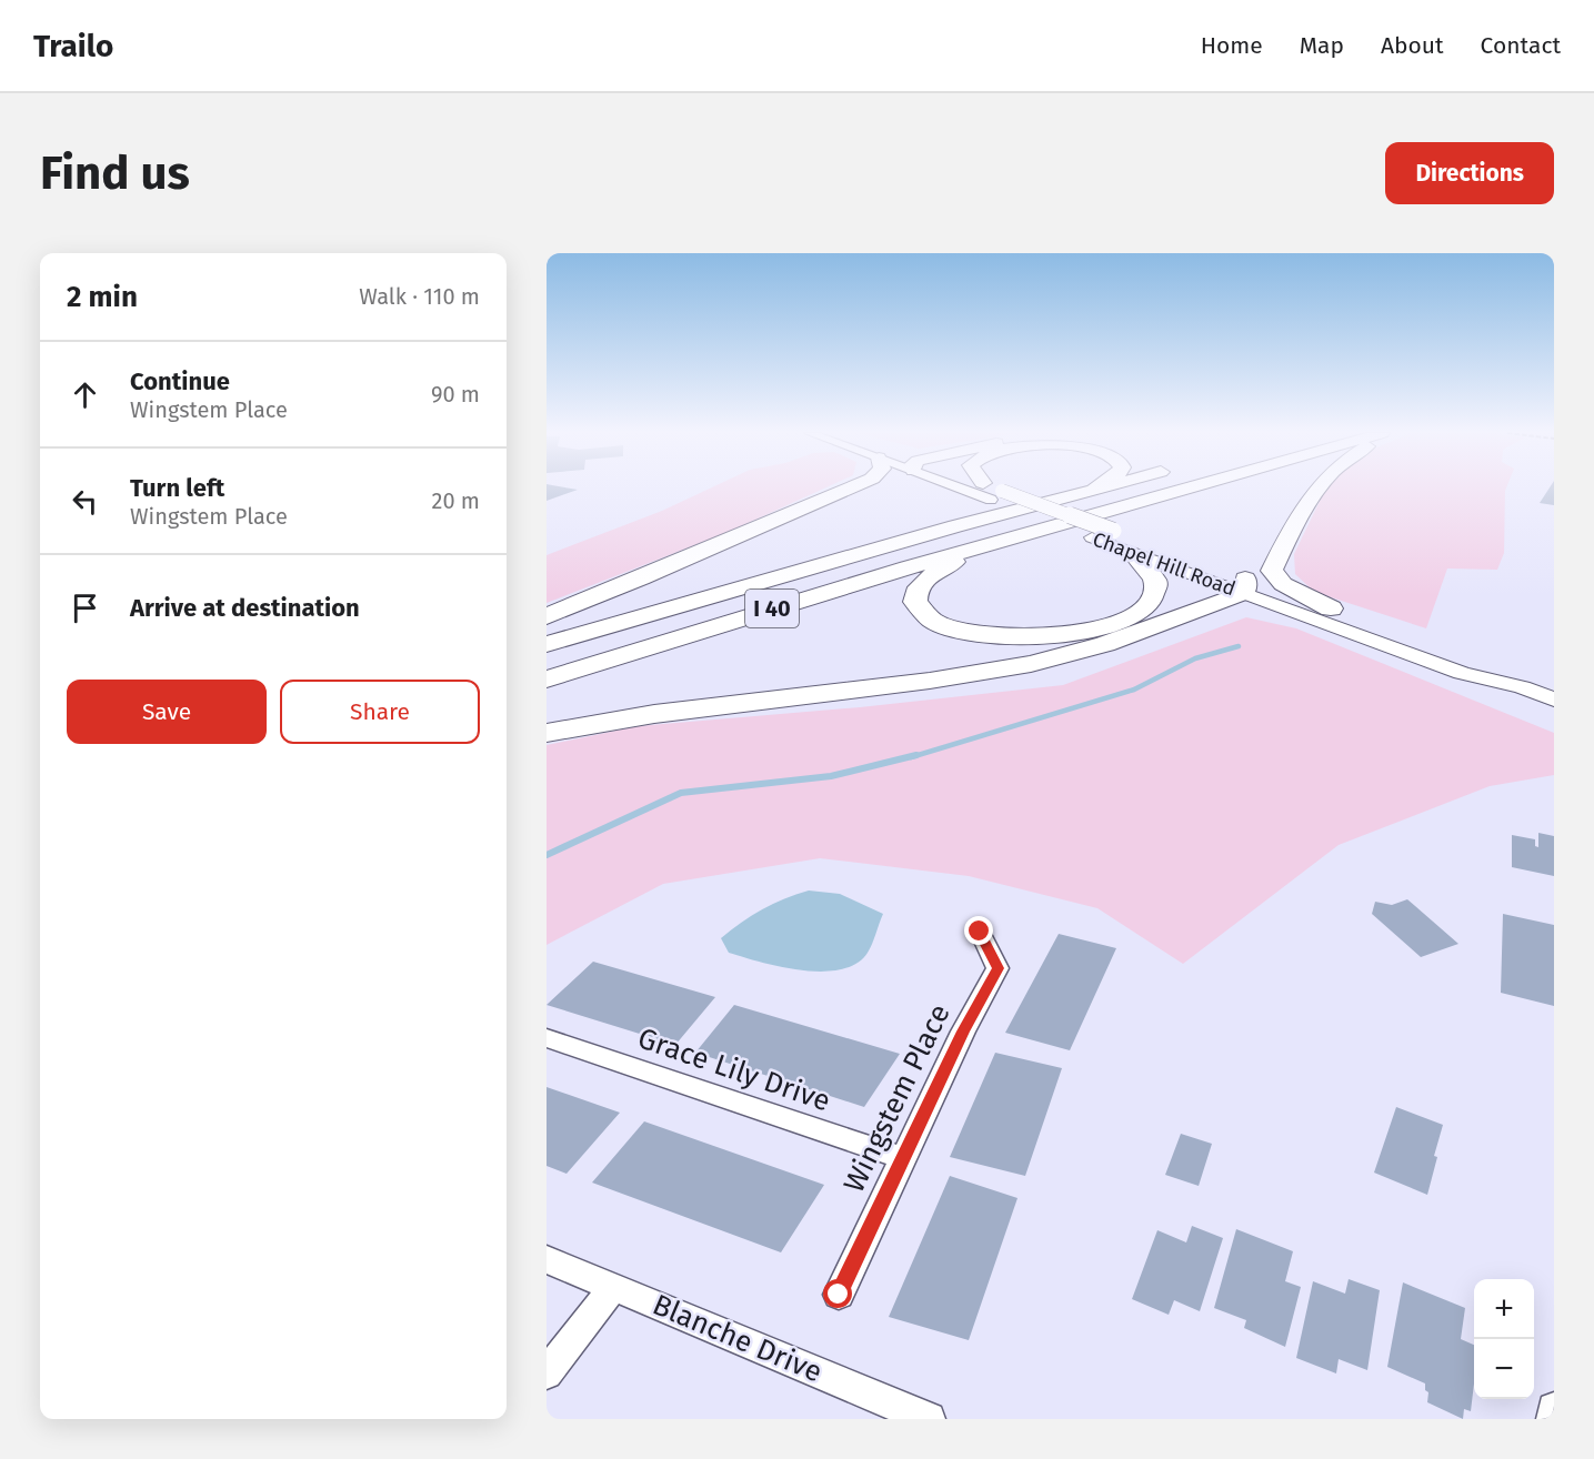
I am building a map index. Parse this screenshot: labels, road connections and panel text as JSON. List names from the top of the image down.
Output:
{
  "streets": {
    "highway": ["I 40"],
    "main road": ["Chapel Hill Road"],
    "street": ["Grace Lily Drive", "Wingstem Place", "Blanche Drive"]
  },
  "crossings": [
    ["Grace Lily Drive", "Wingstem Place"]
  ],
  "page": {
    "header": "Trailo",
    "nav": [
      "Home",
      "Map",
      "About",
      "Contact"
    ],
    "buttons": [
      "Directions",
      ["Save", "Share"]
    ],
    "title": "Find us",
    "heading": ["2 min", "Walk · 110 m"],
    "list": [
      ["Continue", "Wingstem Place", "90 m"],
      ["Turn left", "Wingstem Place", "20 m"],
      "Arrive at destination"
    ],
    "map_buttons": ["+", "−"]
  }
}
